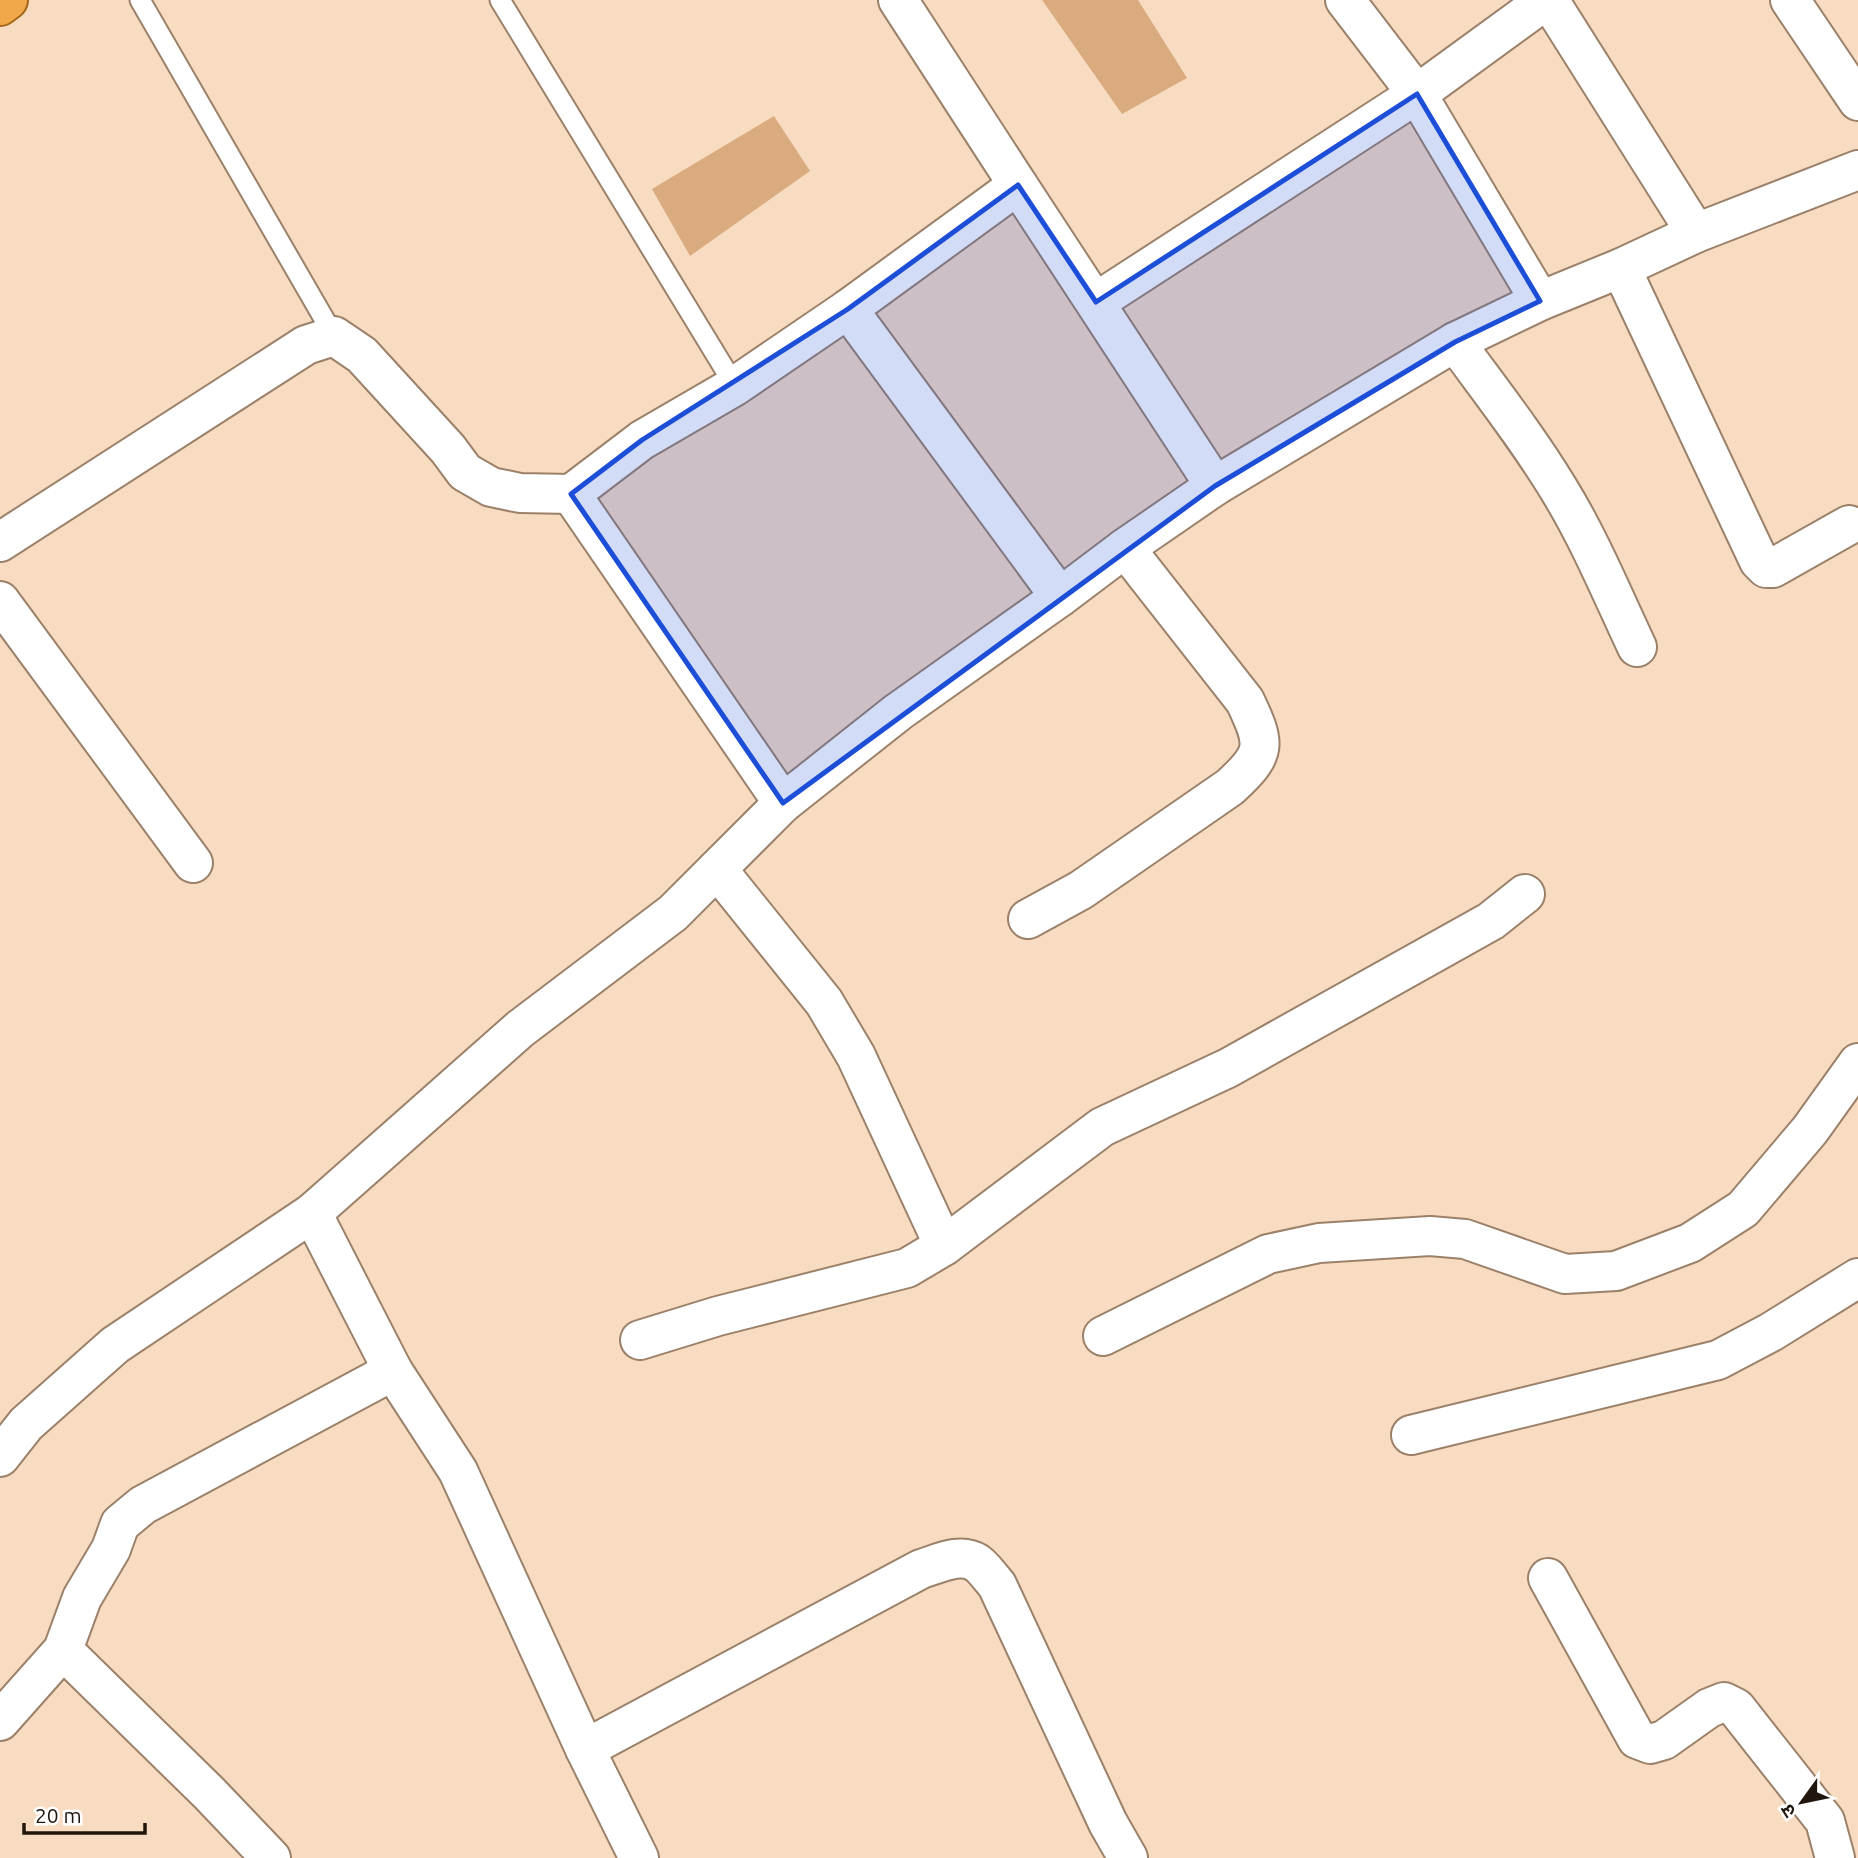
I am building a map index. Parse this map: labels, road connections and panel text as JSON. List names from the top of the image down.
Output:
{
  "scale_bar": "20 m",
  "north": "bottom left"
}
